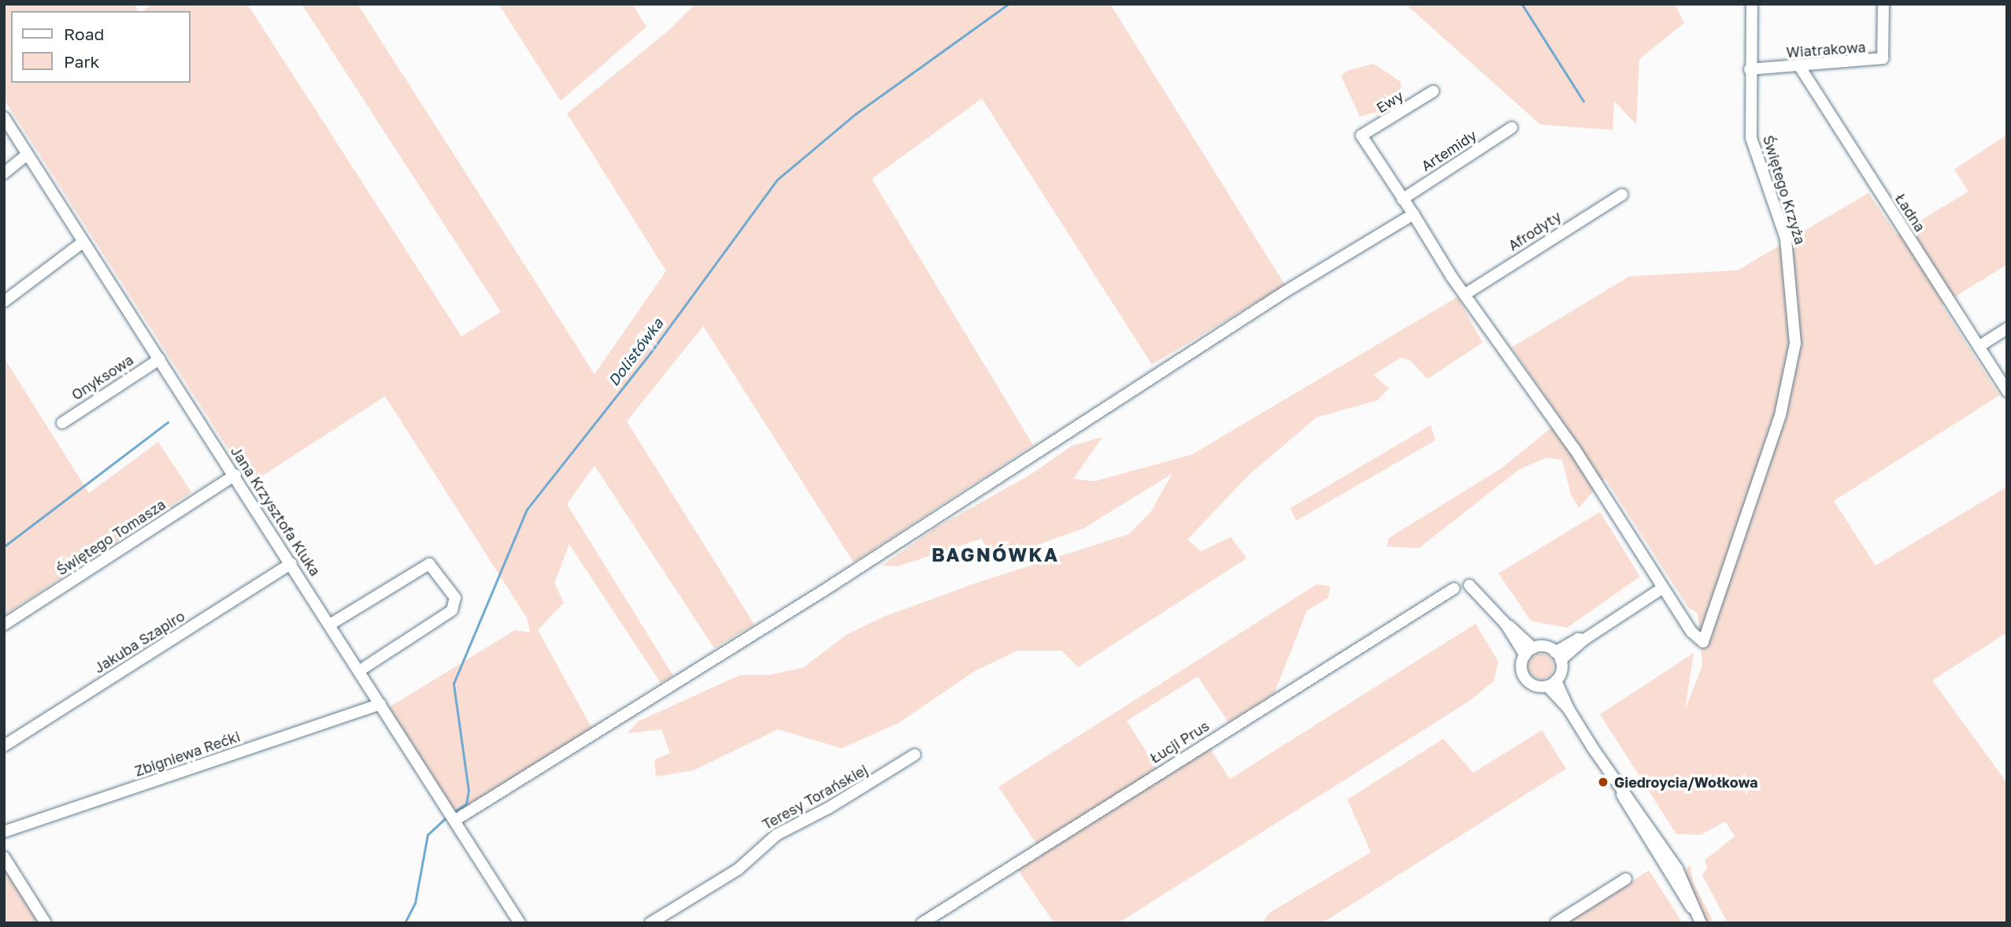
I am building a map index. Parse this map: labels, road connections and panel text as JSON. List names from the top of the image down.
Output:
{
  "streets": {
    "street": [
      "Wiatrakowa",
      "Ewy",
      "Artemidy",
      "Świętego Krzyża",
      "Ładna",
      "Afrodyty",
      "Onyksowa",
      "Jana Krzysztofa Kluka",
      "Świętego Tomasza",
      "Jakuba Szapiro",
      "Łucji Prus",
      "Zbigniewa Rećki",
      "Teresy Torańskiej"
    ]
  },
  "crossings": [
    ["Wiatrakowa", "Świętego Krzyża"],
    ["Wiatrakowa", "Ładna"],
    ["Ewy", "Artemidy"],
    ["Onyksowa", "Jana Krzysztofa Kluka"],
    ["Jana Krzysztofa Kluka", "Świętego Tomasza"],
    ["Jana Krzysztofa Kluka", "Jakuba Szapiro"],
    ["Jana Krzysztofa Kluka", "Zbigniewa Rećki"]
  ],
  "districts": ["BAGNÓWKA"],
  "water": ["Dolistówka"],
  "places": ["Giedroycia/Wołkowa"],
  "legend": ["Road", "Park"]
}
